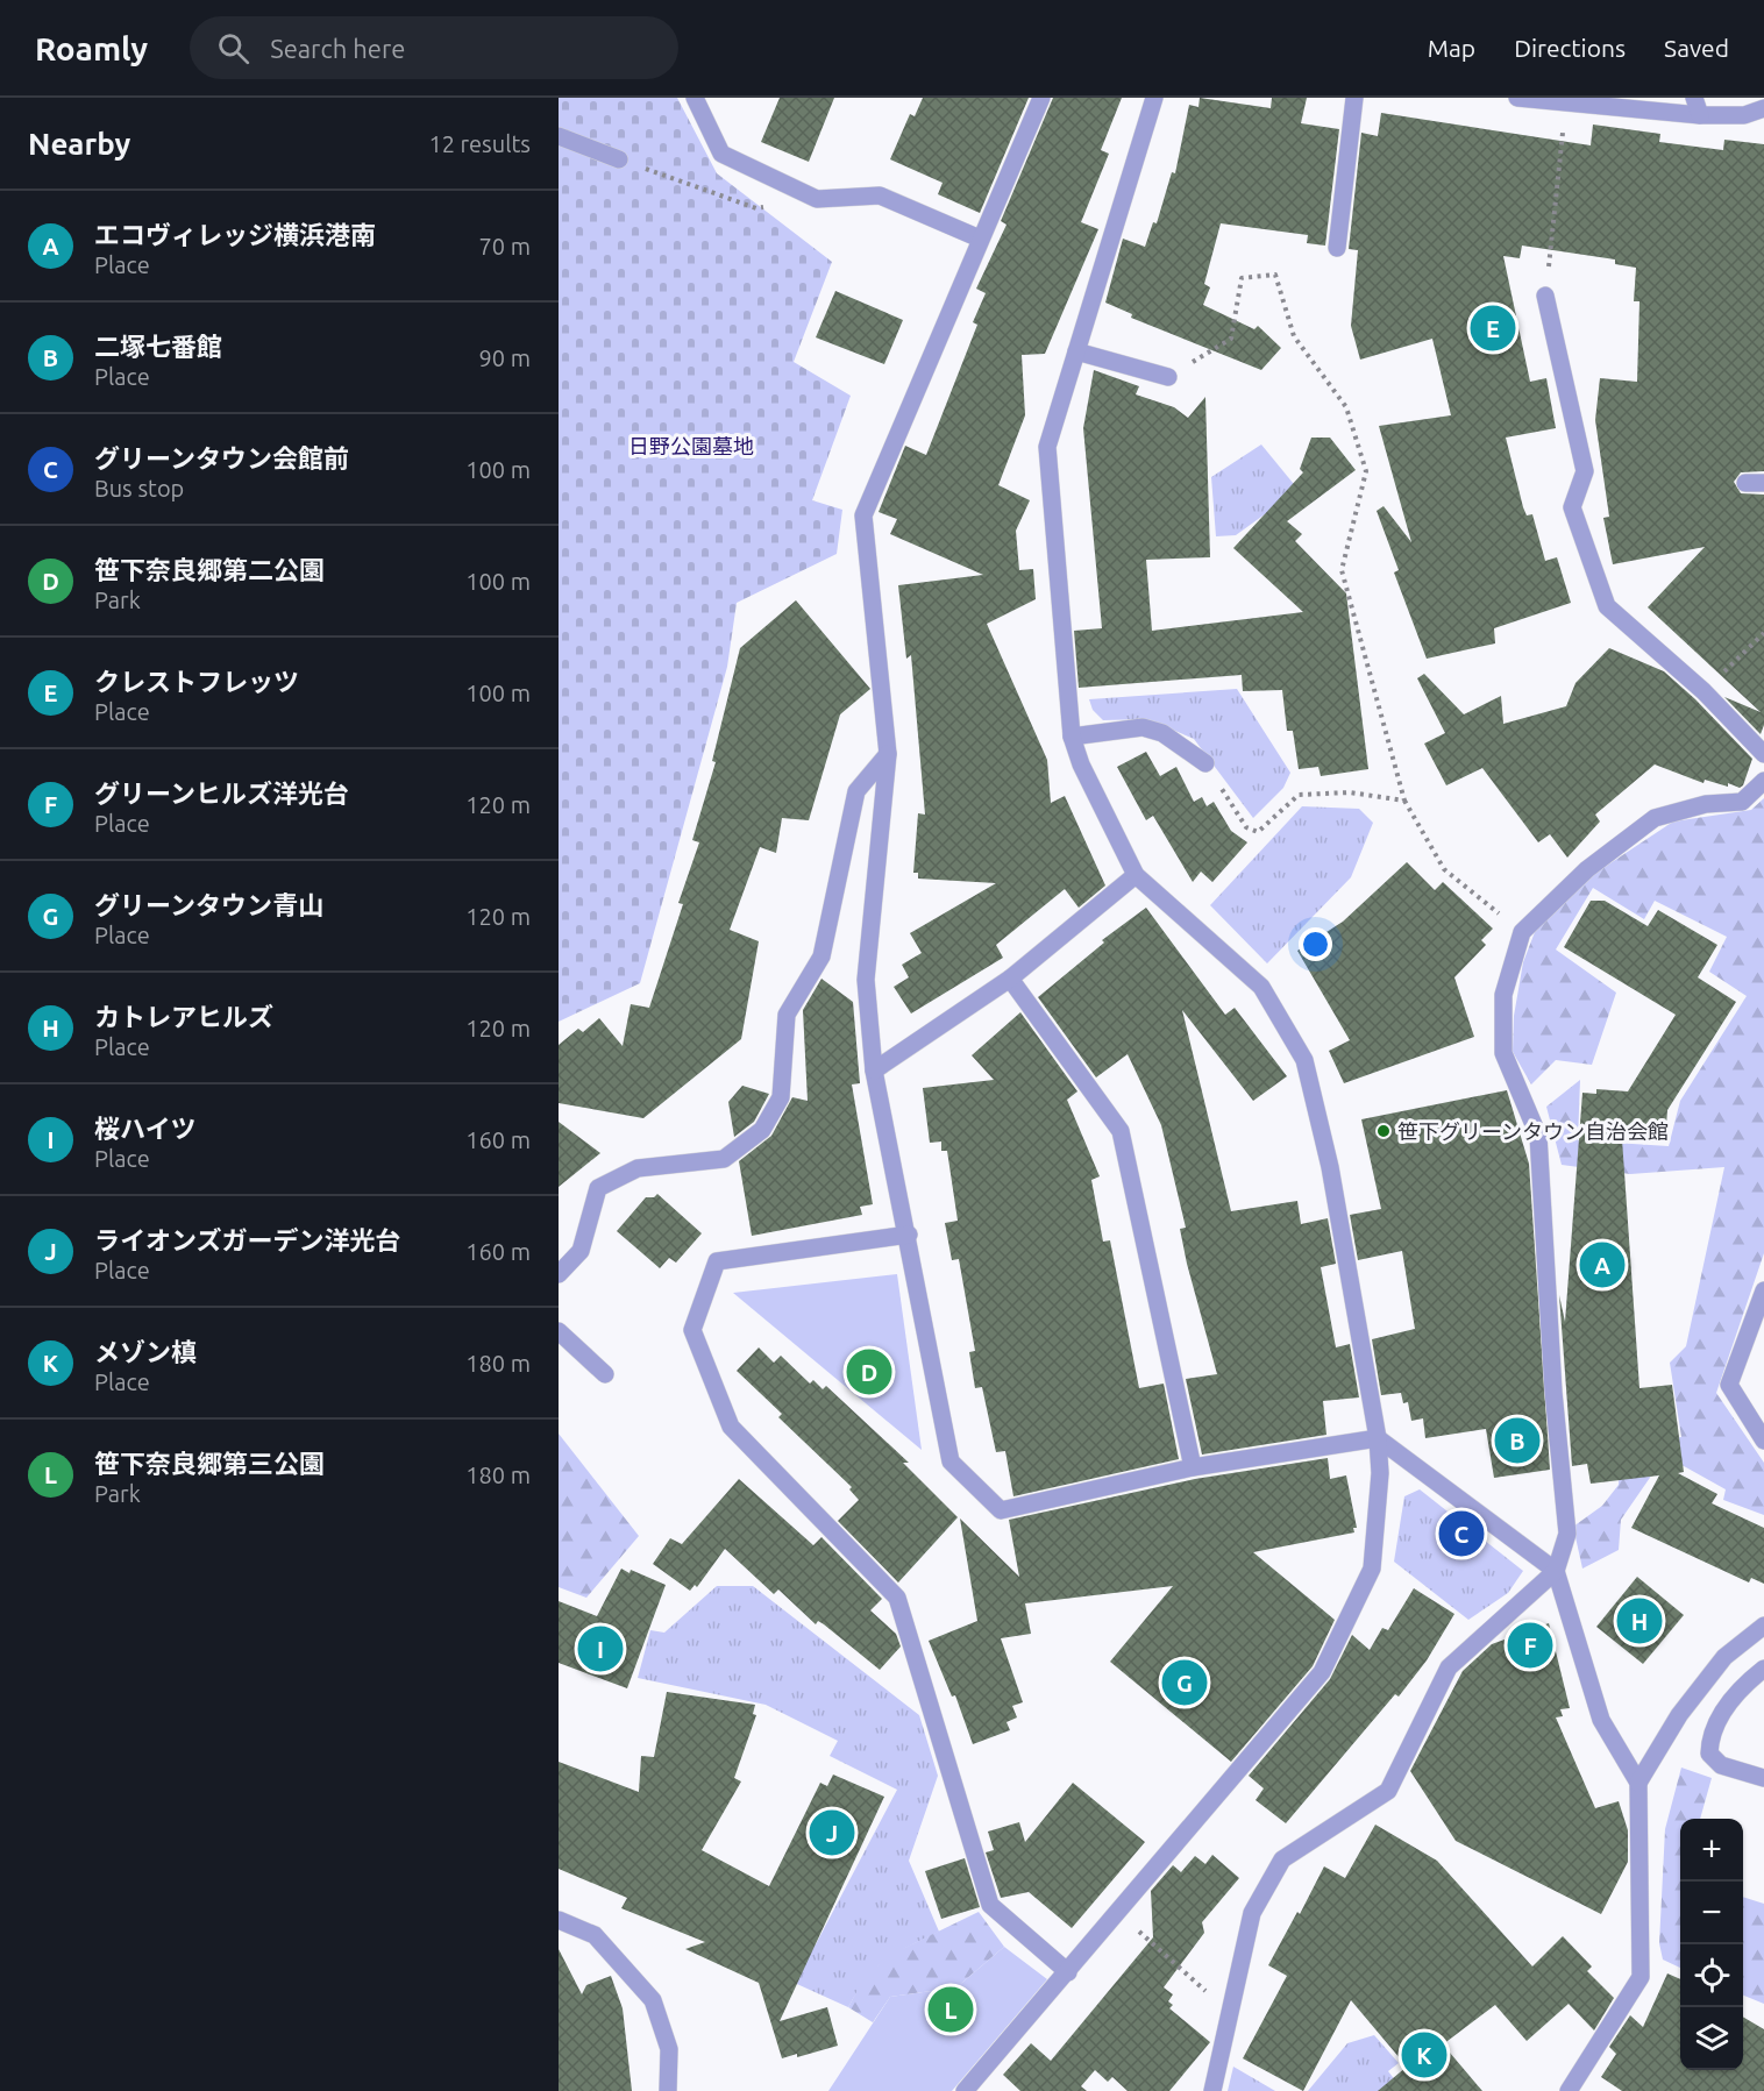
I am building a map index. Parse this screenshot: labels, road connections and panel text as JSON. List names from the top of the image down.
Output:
{
  "parks": ["日野公園墓地"],
  "places": ["笹下グリーンタウン自治会館"],
  "page": {
    "header": "Roamly",
    "search": "Search here",
    "nav": ["Map", "Directions", "Saved"],
    "heading": ["Nearby", "12 results"],
    "list": [
      {
        "mark": "A",
        "name": "エコヴィレッジ横浜港南",
        "note": "Place",
        "value": "70 m"
      },
      {
        "mark": "B",
        "name": "二塚七番館",
        "note": "Place",
        "value": "90 m"
      },
      {
        "mark": "C",
        "name": "グリーンタウン会館前",
        "note": "Bus stop",
        "value": "100 m"
      },
      {
        "mark": "D",
        "name": "笹下奈良郷第二公園",
        "note": "Park",
        "value": "100 m"
      },
      {
        "mark": "E",
        "name": "クレストフレッツ",
        "note": "Place",
        "value": "100 m"
      },
      {
        "mark": "F",
        "name": "グリーンヒルズ洋光台",
        "note": "Place",
        "value": "120 m"
      },
      {
        "mark": "G",
        "name": "グリーンタウン青山",
        "note": "Place",
        "value": "120 m"
      },
      {
        "mark": "H",
        "name": "カトレアヒルズ",
        "note": "Place",
        "value": "120 m"
      },
      {
        "mark": "I",
        "name": "桜ハイツ",
        "note": "Place",
        "value": "160 m"
      },
      {
        "mark": "J",
        "name": "ライオンズガーデン洋光台",
        "note": "Place",
        "value": "160 m"
      },
      {
        "mark": "K",
        "name": "メゾン槙",
        "note": "Place",
        "value": "180 m"
      },
      {
        "mark": "L",
        "name": "笹下奈良郷第三公園",
        "note": "Park",
        "value": "180 m"
      }
    ],
    "pins": [
      "E",
      "A",
      "D",
      "B",
      "C",
      "H",
      "F",
      "I",
      "G",
      "J",
      "L",
      "K"
    ],
    "map_buttons": ["+", "−"]
  }
}
